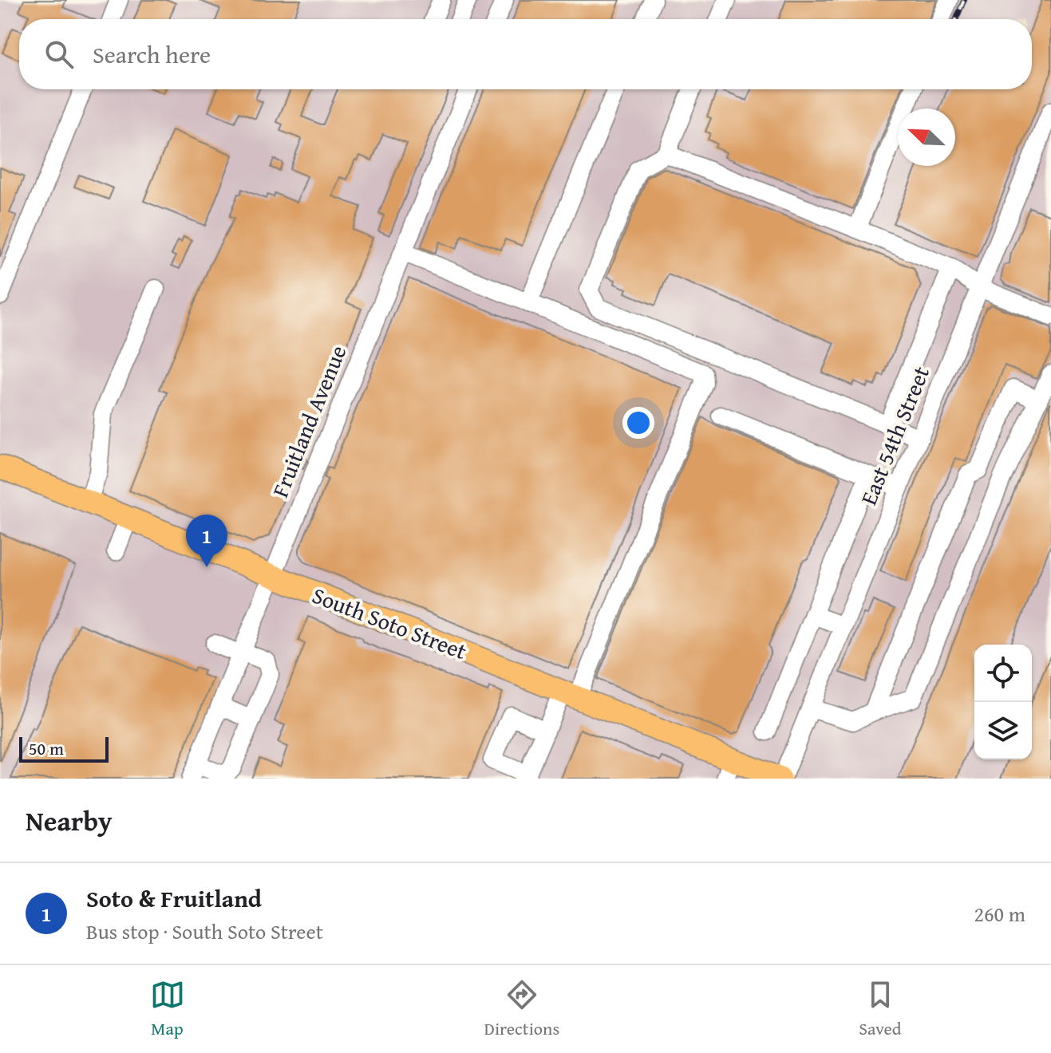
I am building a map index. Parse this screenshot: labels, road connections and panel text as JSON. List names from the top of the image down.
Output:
{
  "streets": {
    "main road": ["South Soto Street"],
    "street": ["Fruitland Avenue", "East 54th Street"]
  },
  "crossings": [
    ["Fruitland Avenue", "South Soto Street"],
    ["East 54th Street", "South Soto Street"]
  ],
  "scale_bar": "50 m",
  "north": "top left",
  "page": {
    "search": "Search here",
    "pins": "1",
    "scale": "50 m",
    "heading": "Nearby",
    "list": [
      {
        "mark": "1",
        "name": "Soto & Fruitland",
        "note": "Bus stop · South Soto Street",
        "value": "260 m"
      }
    ],
    "nav": ["Map", "Directions", "Saved"]
  }
}
